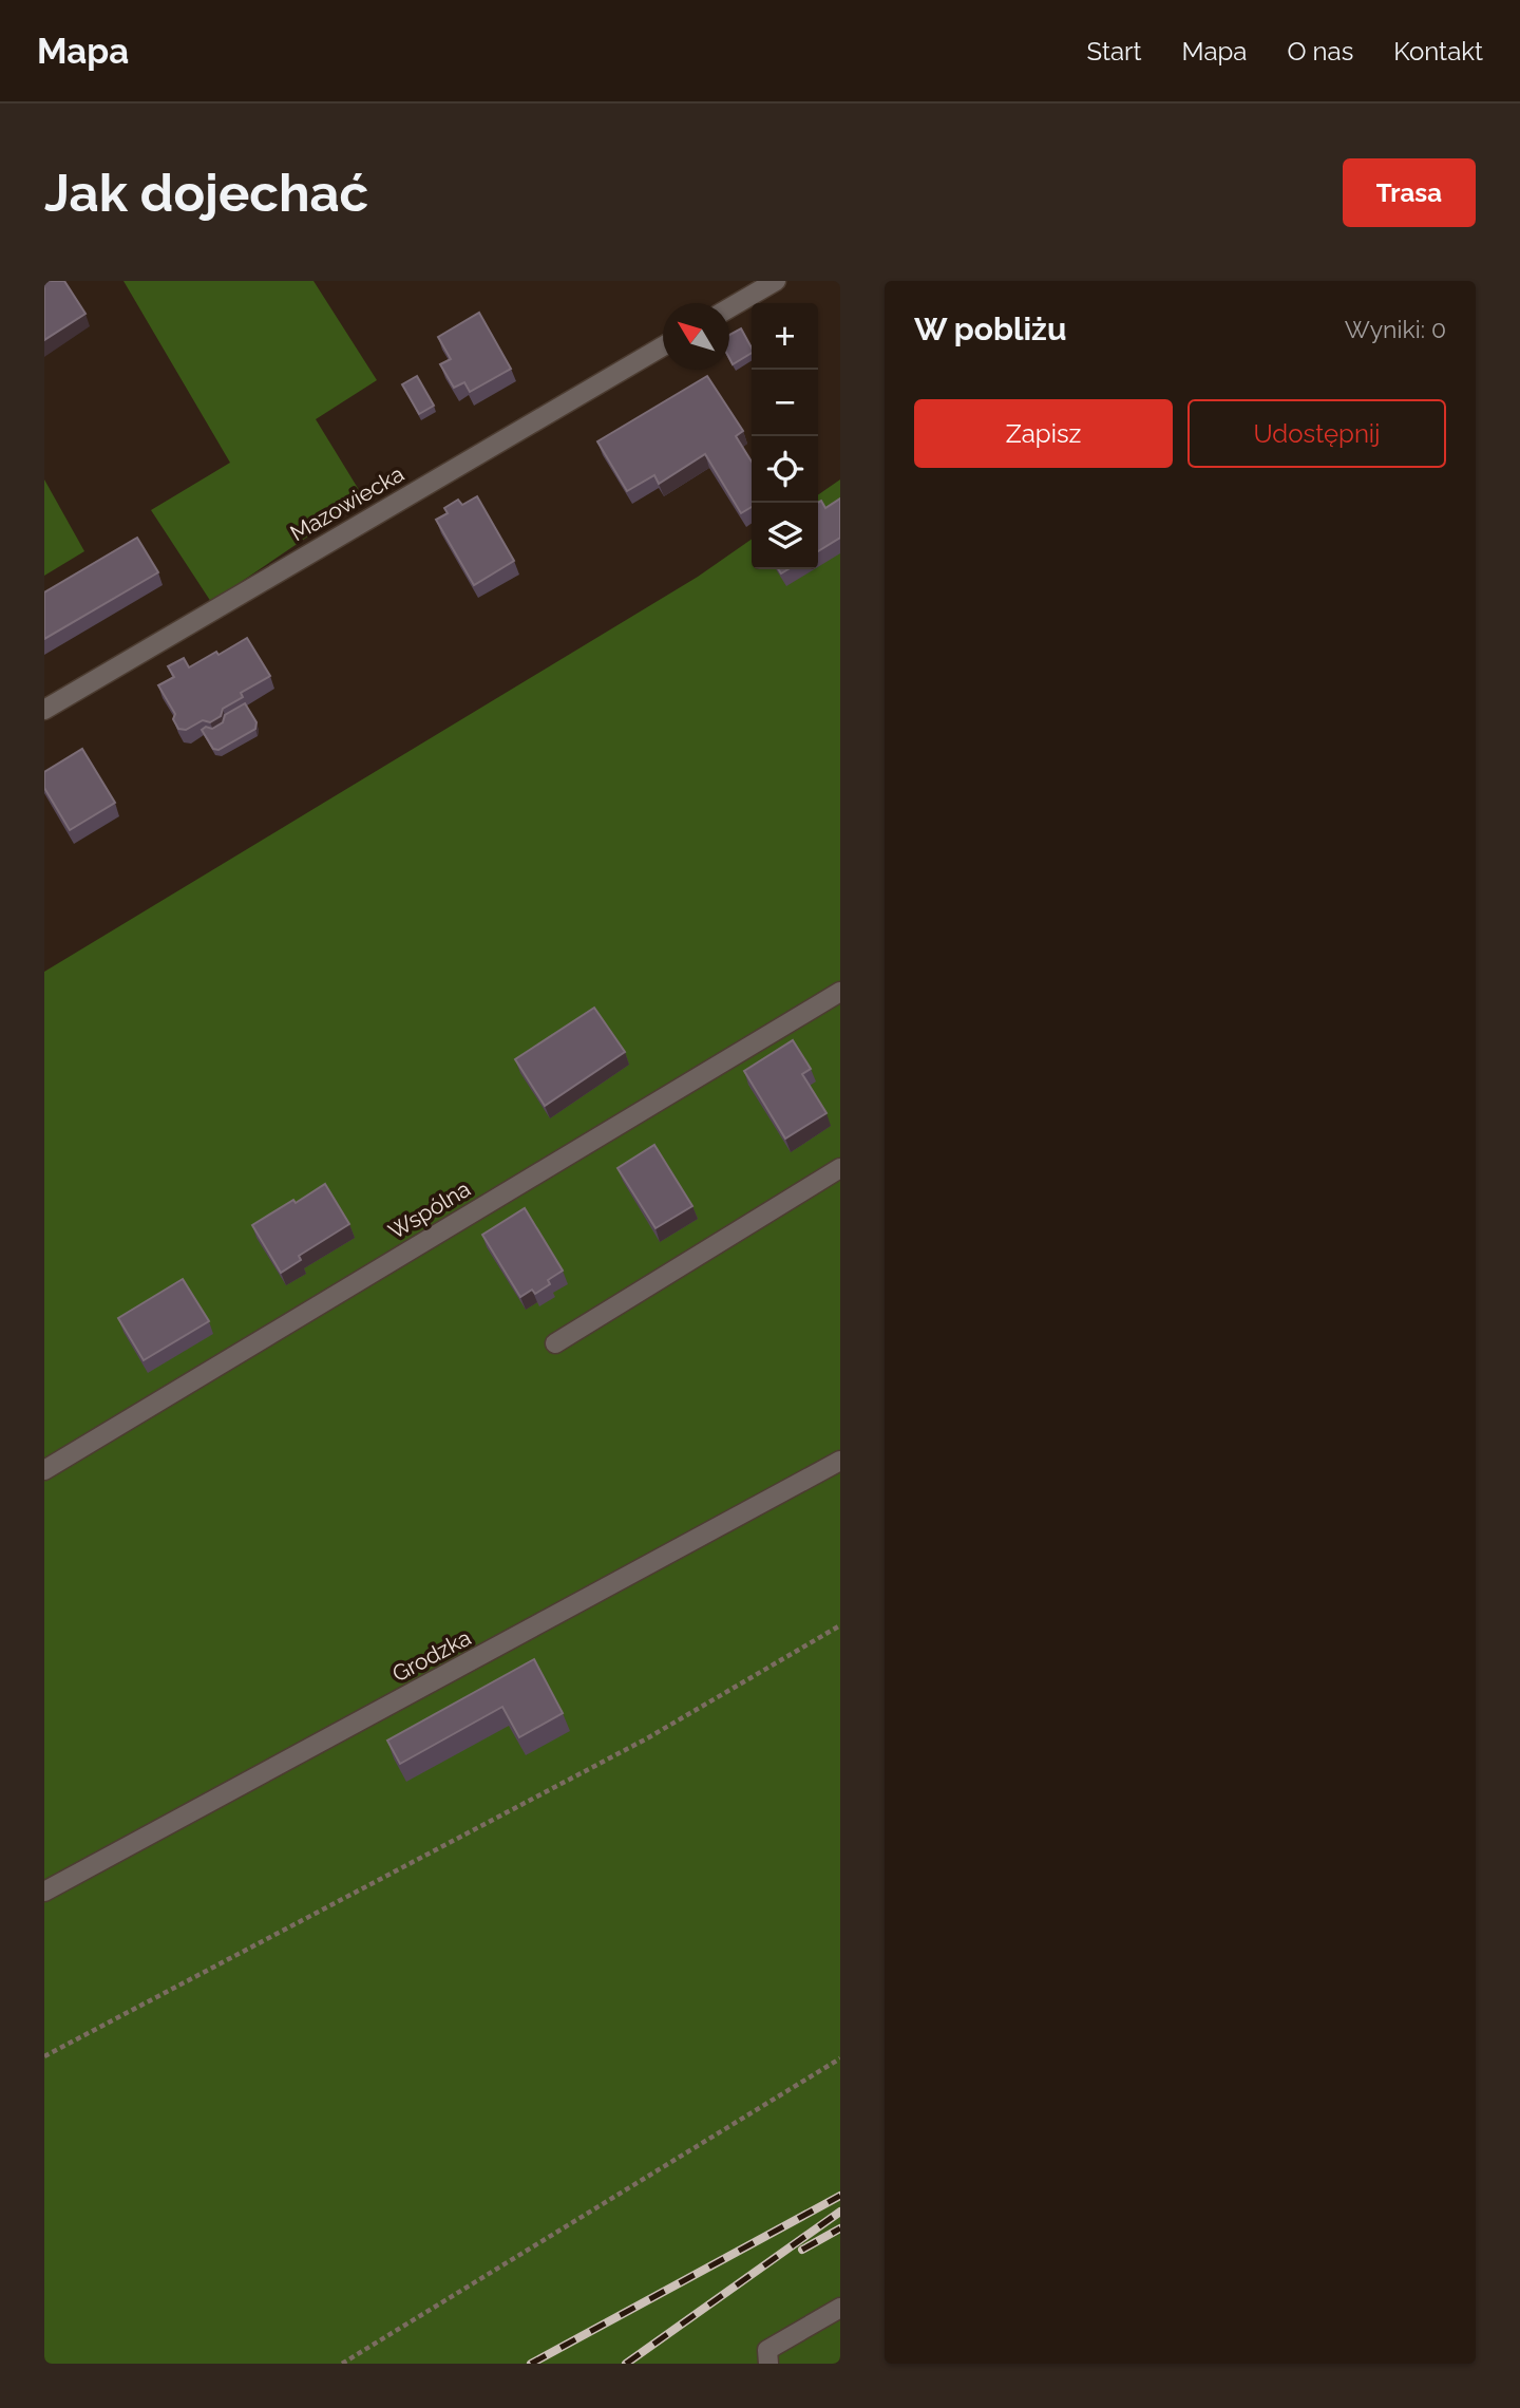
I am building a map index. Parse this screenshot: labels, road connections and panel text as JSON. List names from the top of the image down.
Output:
{
  "streets": {
    "street": ["Mazowiecka", "Wspólna", "Grodzka"]
  },
  "north": "top left",
  "page": {
    "header": "Mapa",
    "nav": [
      "Start",
      "Mapa",
      "O nas",
      "Kontakt"
    ],
    "buttons": [
      "Trasa",
      ["Zapisz", "Udostępnij"]
    ],
    "title": "Jak dojechać",
    "heading": ["W pobliżu", "Wyniki: 0"],
    "map_buttons": ["+", "−"]
  }
}
